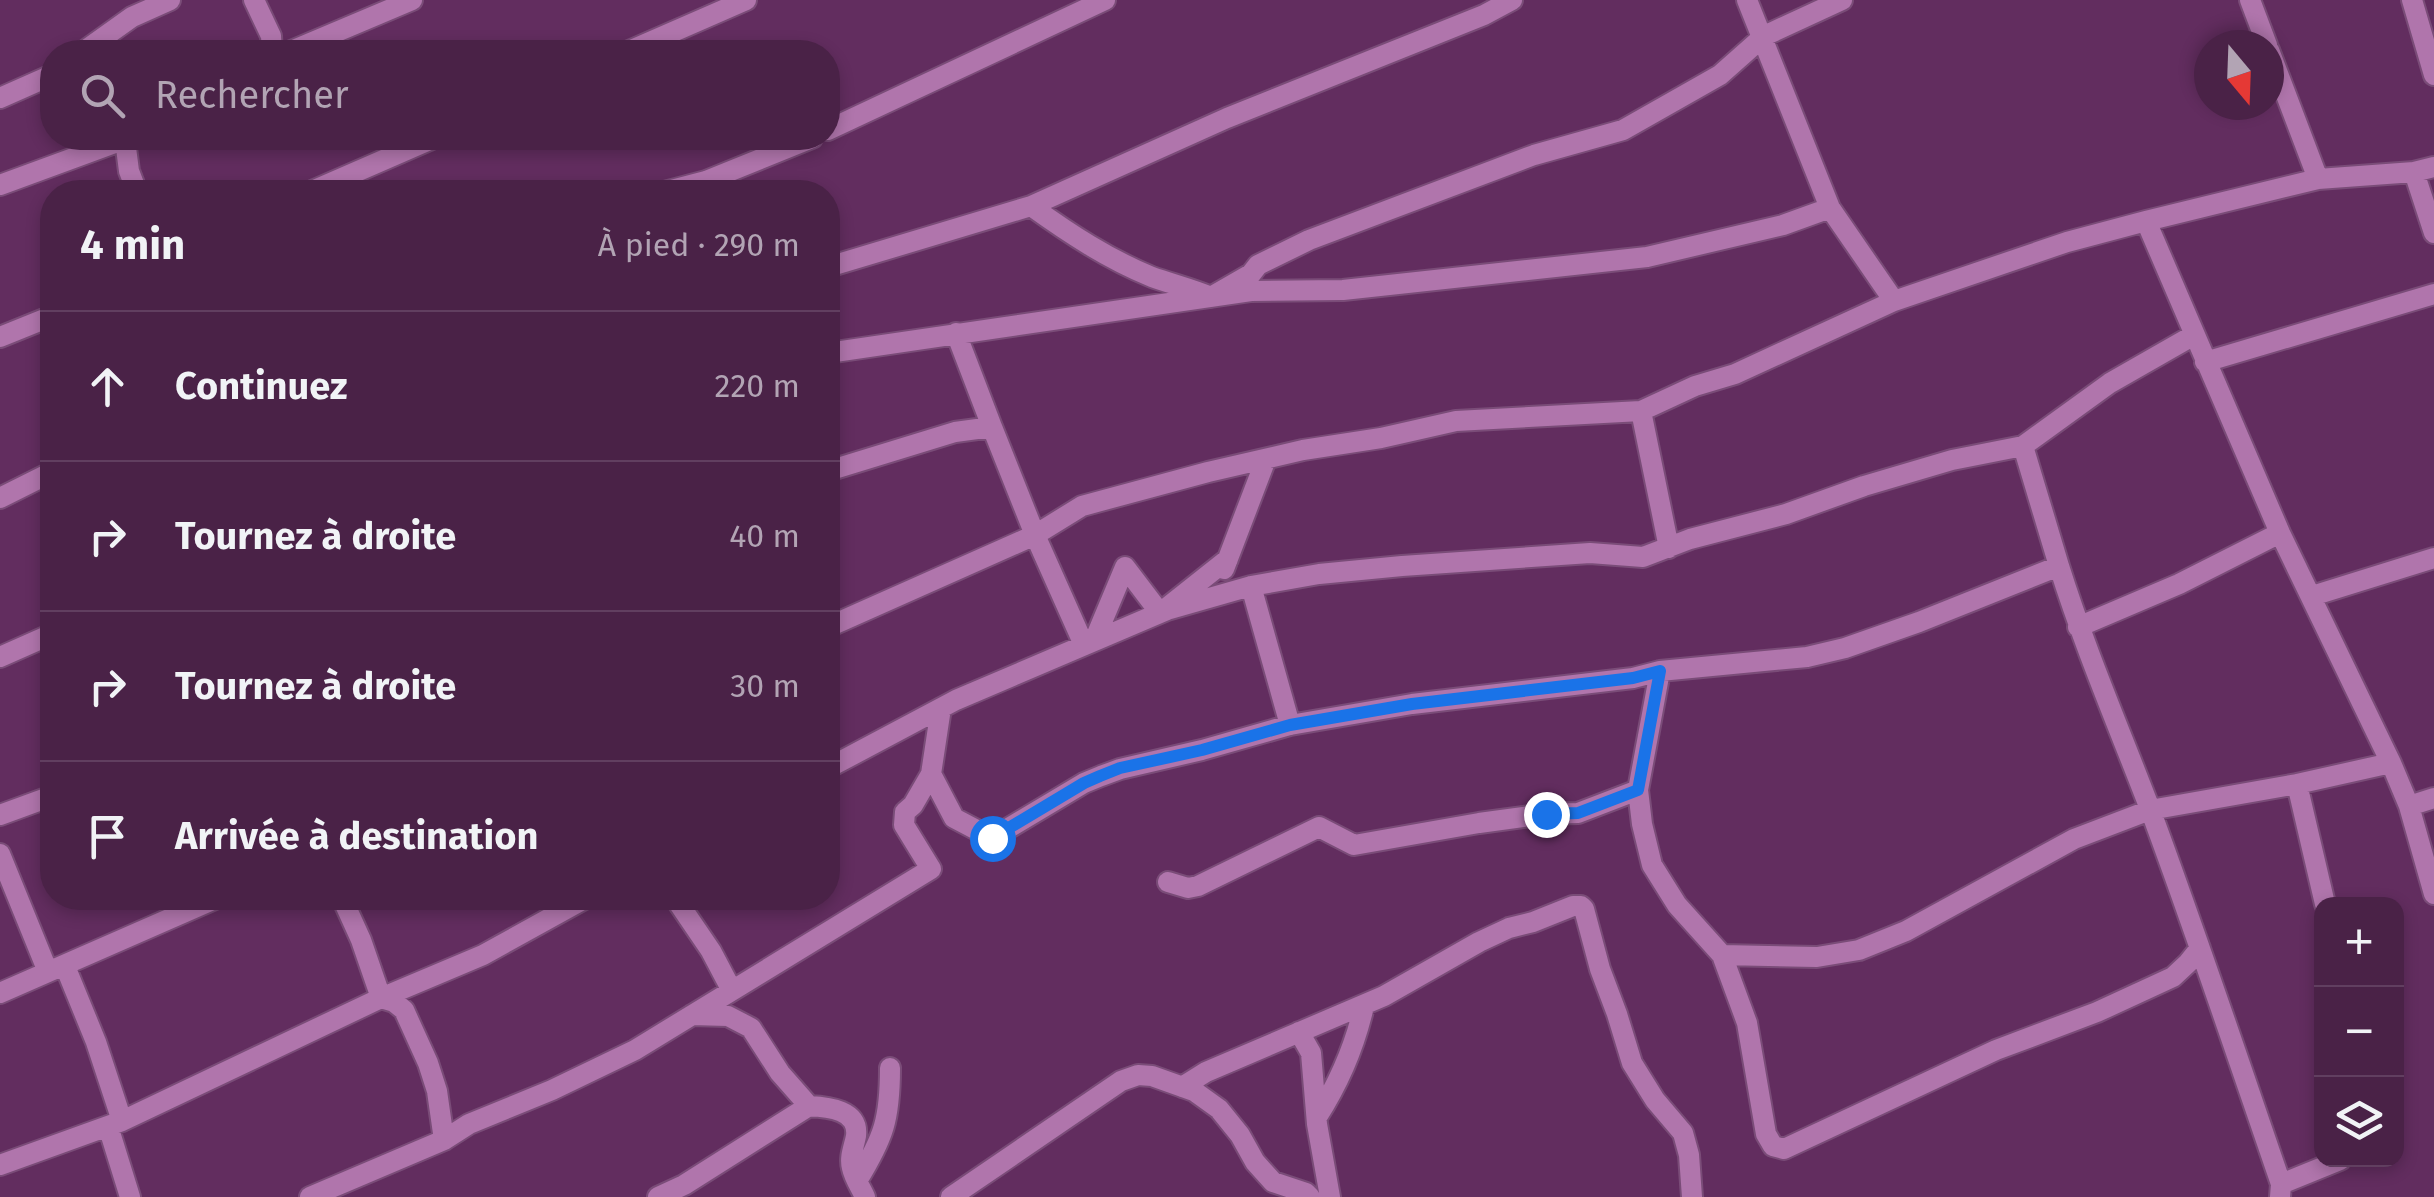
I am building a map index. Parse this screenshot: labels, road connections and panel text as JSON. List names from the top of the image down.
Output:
{
  "north": "bottom",
  "page": {
    "search": "Rechercher",
    "heading": ["4 min", "À pied · 290 m"],
    "list": [
      ["Continuez", "220 m"],
      ["Tournez à droite", "40 m"],
      ["Tournez à droite", "30 m"],
      "Arrivée à destination"
    ],
    "map_buttons": ["+", "−"]
  }
}
